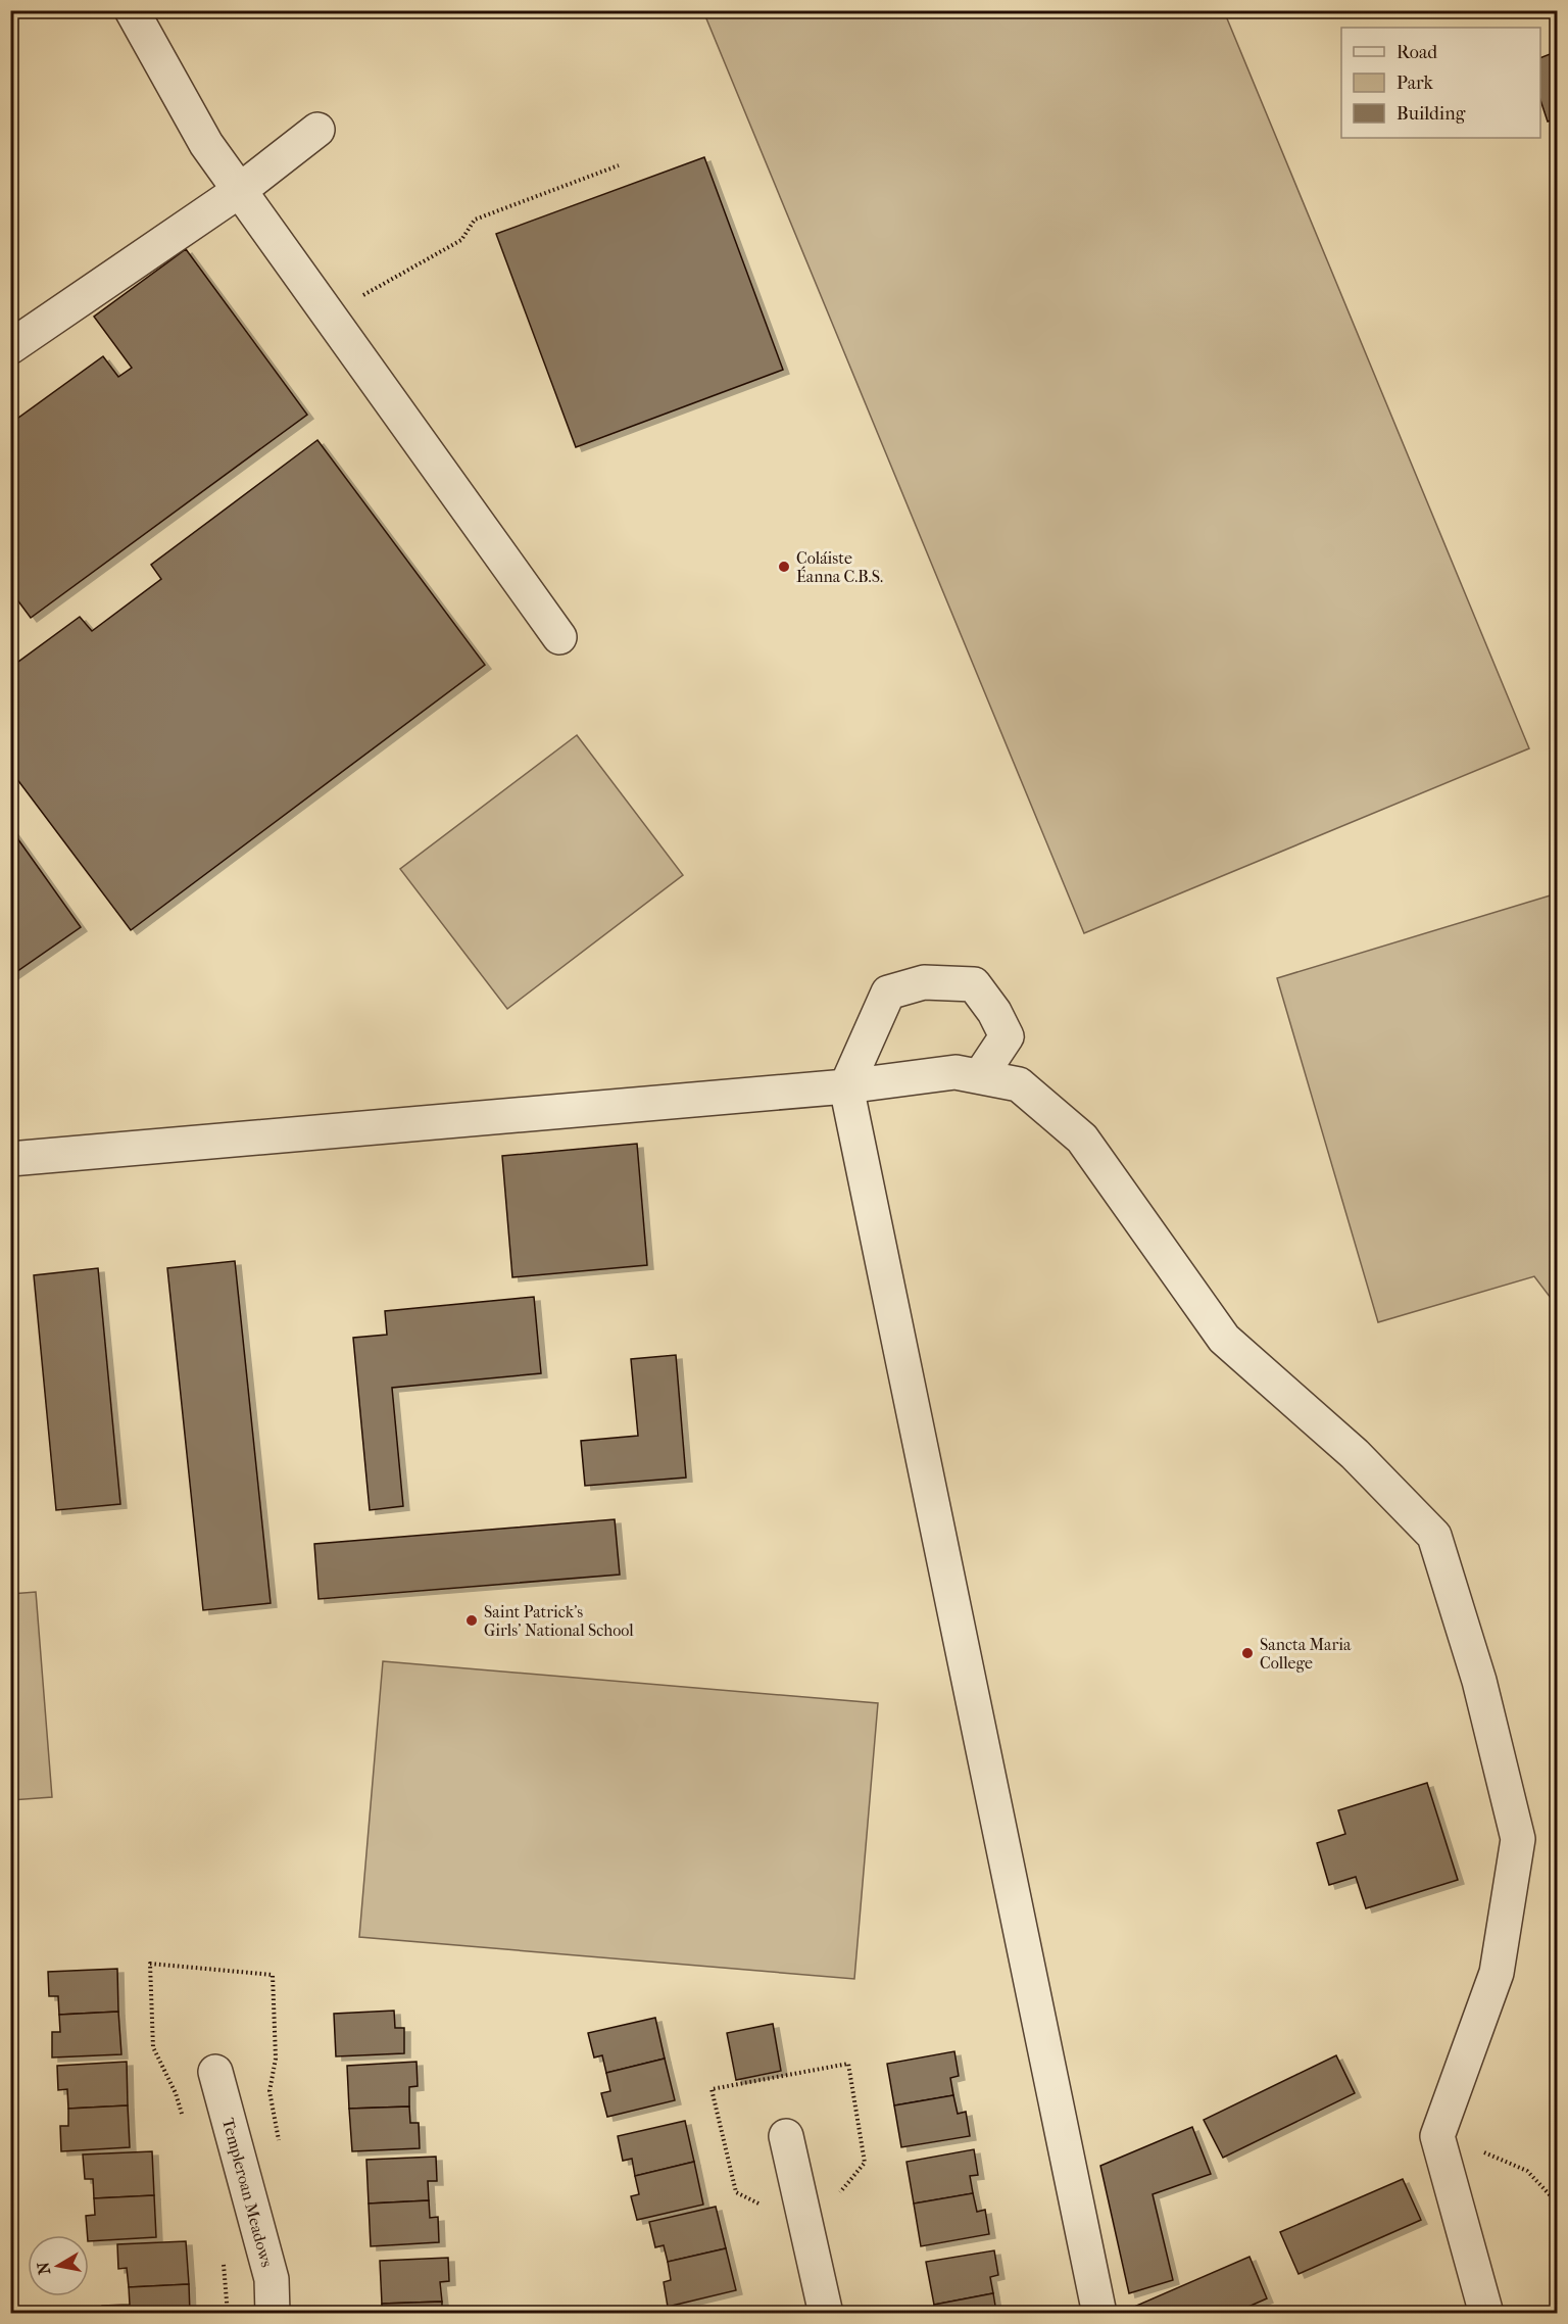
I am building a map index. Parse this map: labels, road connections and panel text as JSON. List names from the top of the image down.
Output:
{
  "streets": {
    "street": ["Templeroan Meadows"]
  },
  "places": ["Coláiste Éanna C.B.S.", "Saint Patrick's Girls' National School", "Sancta Maria College"],
  "legend": ["Road", "Park", "Building"],
  "north": "left"
}
